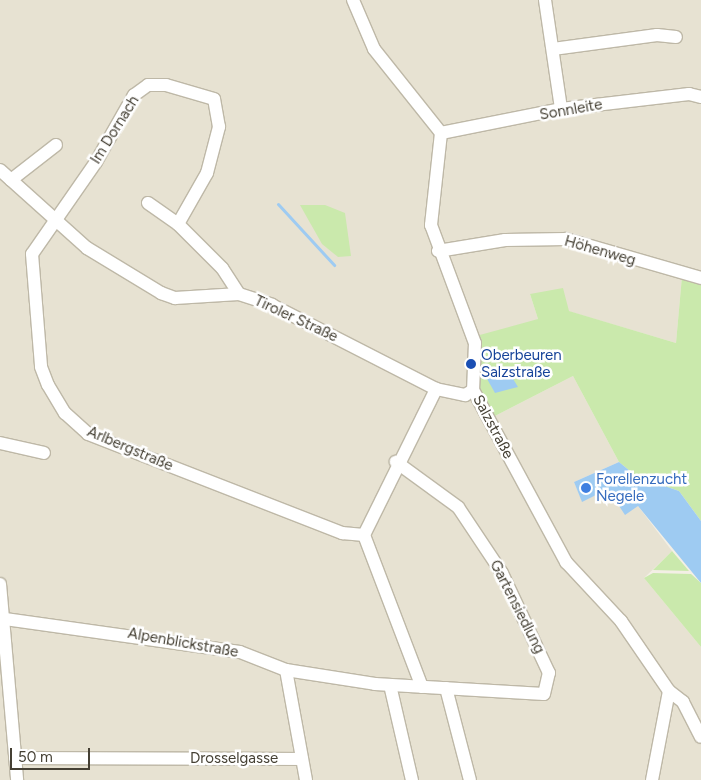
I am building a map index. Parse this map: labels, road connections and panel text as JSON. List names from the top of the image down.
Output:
{
  "streets": {
    "street": [
      "Sonnleite",
      "Im Dornach",
      "Höhenweg",
      "Tiroler Straße",
      "Salzstraße",
      "Arlbergstraße",
      "Gartensiedlung",
      "Alpenblickstraße",
      "Drosselgasse"
    ]
  },
  "crossings": [
    ["Sonnleite", "Salzstraße"],
    ["Im Dornach", "Tiroler Straße"],
    ["Im Dornach", "Arlbergstraße"],
    ["Höhenweg", "Salzstraße"],
    ["Tiroler Straße", "Salzstraße"],
    ["Tiroler Straße", "Arlbergstraße"],
    ["Gartensiedlung", "Alpenblickstraße"]
  ],
  "places": ["Oberbeuren Salzstraße", "Forellenzucht Negele"],
  "scale_bar": "50 m"
}
